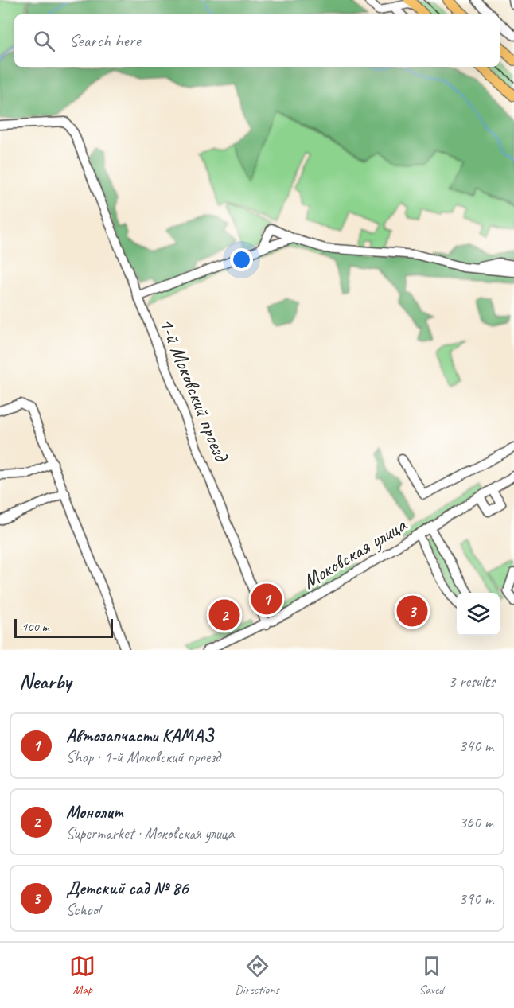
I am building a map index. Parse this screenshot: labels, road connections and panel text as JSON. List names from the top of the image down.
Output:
{
  "streets": {
    "street": ["1-й Моковский проезд", "Моковская улица"]
  },
  "crossings": [
    ["1-й Моковский проезд", "Моковская улица"]
  ],
  "scale_bar": "100 m",
  "page": {
    "search": "Search here",
    "pins": ["1", "3", "2"],
    "scale": "100 m",
    "heading": ["Nearby", "3 results"],
    "list": [
      {
        "mark": "1",
        "name": "Автозапчасти КАМАЗ",
        "note": "Shop · 1-й Моковский проезд",
        "value": "340 m"
      },
      {
        "mark": "2",
        "name": "Монолит",
        "note": "Supermarket · Моковская улица",
        "value": "360 m"
      },
      {
        "mark": "3",
        "name": "Детский сад № 86",
        "note": "School",
        "value": "390 m"
      }
    ],
    "nav": ["Map", "Directions", "Saved"]
  }
}
